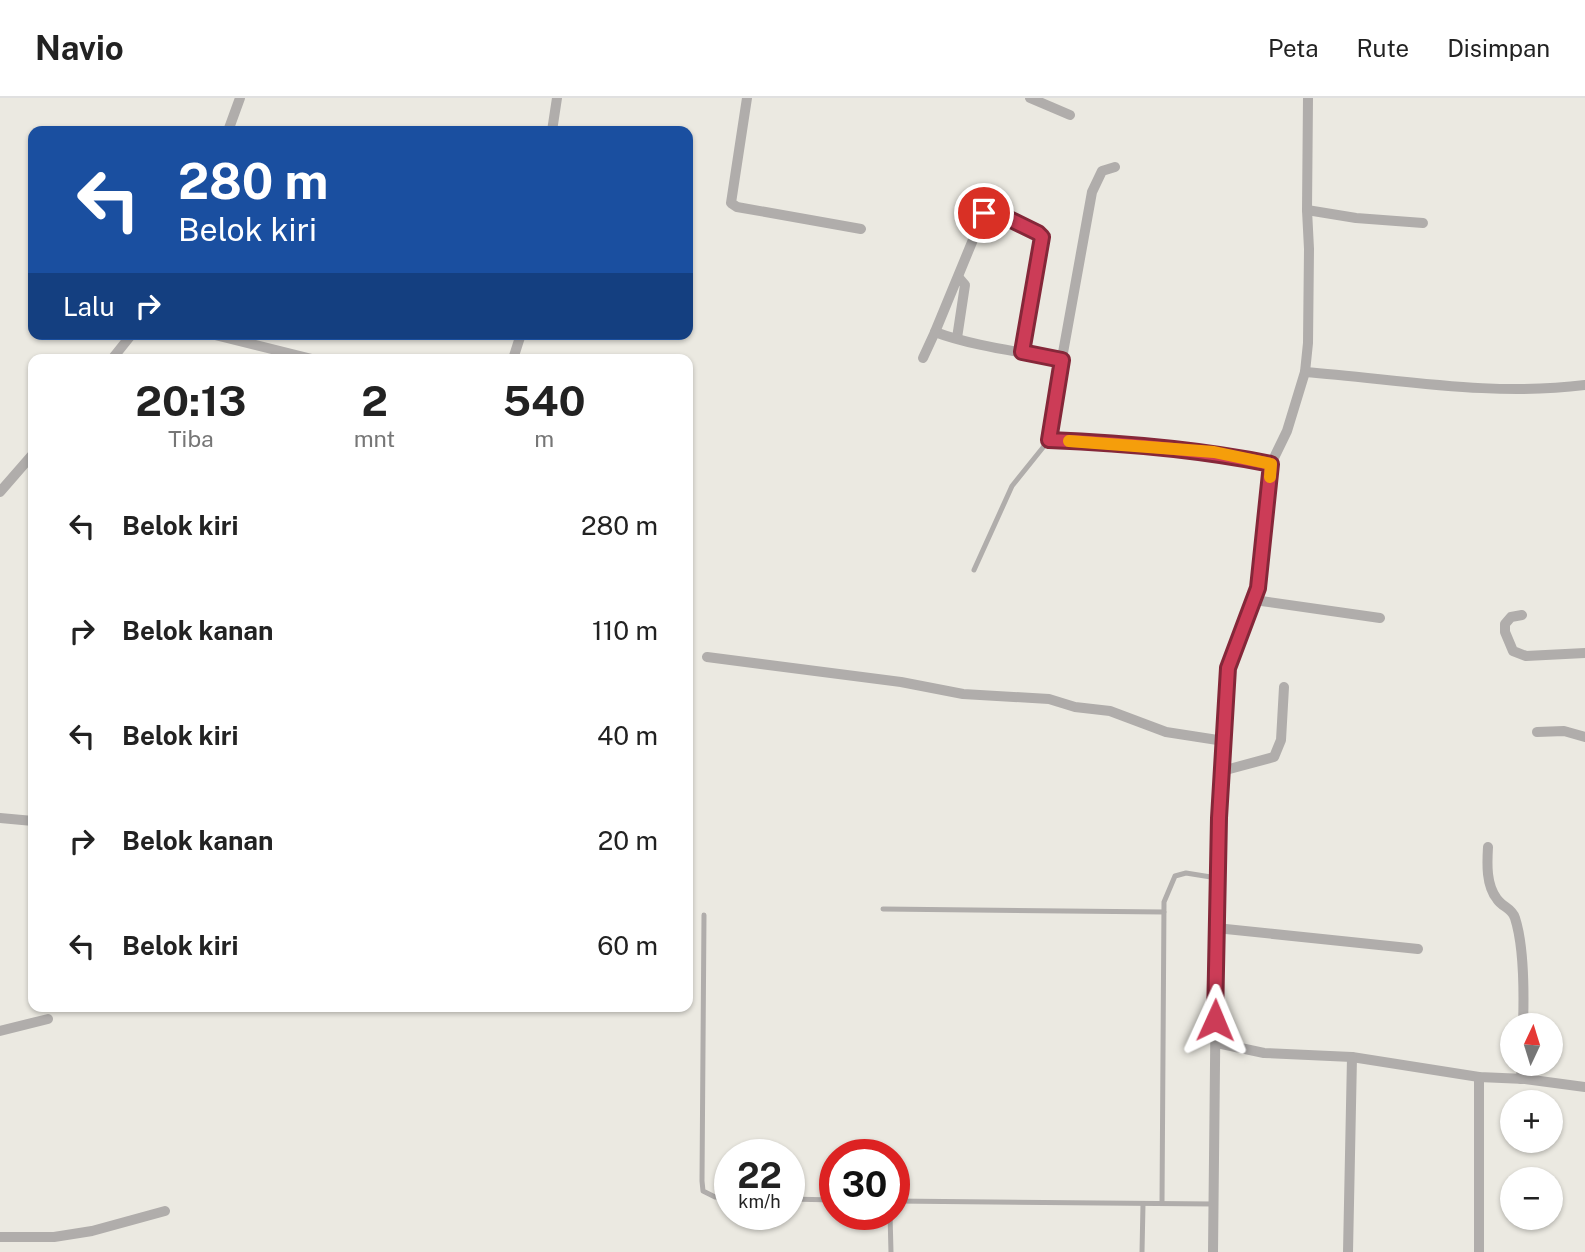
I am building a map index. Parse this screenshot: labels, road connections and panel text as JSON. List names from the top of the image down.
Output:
{
  "north": "top",
  "page": {
    "header": "Navio",
    "nav": ["Peta", "Rute", "Disimpan"],
    "turn": ["280 m", "Belok kiri"],
    "then": "Lalu",
    "eta": [
      "20:13",
      "Tiba",
      "2",
      "mnt",
      "540",
      "m"
    ],
    "list": [
      {
        "name": "Belok kiri",
        "value": "280 m"
      },
      {
        "name": "Belok kanan",
        "value": "110 m"
      },
      {
        "name": "Belok kiri",
        "value": "40 m"
      },
      {
        "name": "Belok kanan",
        "value": "20 m"
      },
      {
        "name": "Belok kiri",
        "value": "60 m"
      }
    ],
    "map_buttons": ["+", "−"],
    "speed": "22 km/h",
    "limit": "30"
  }
}
